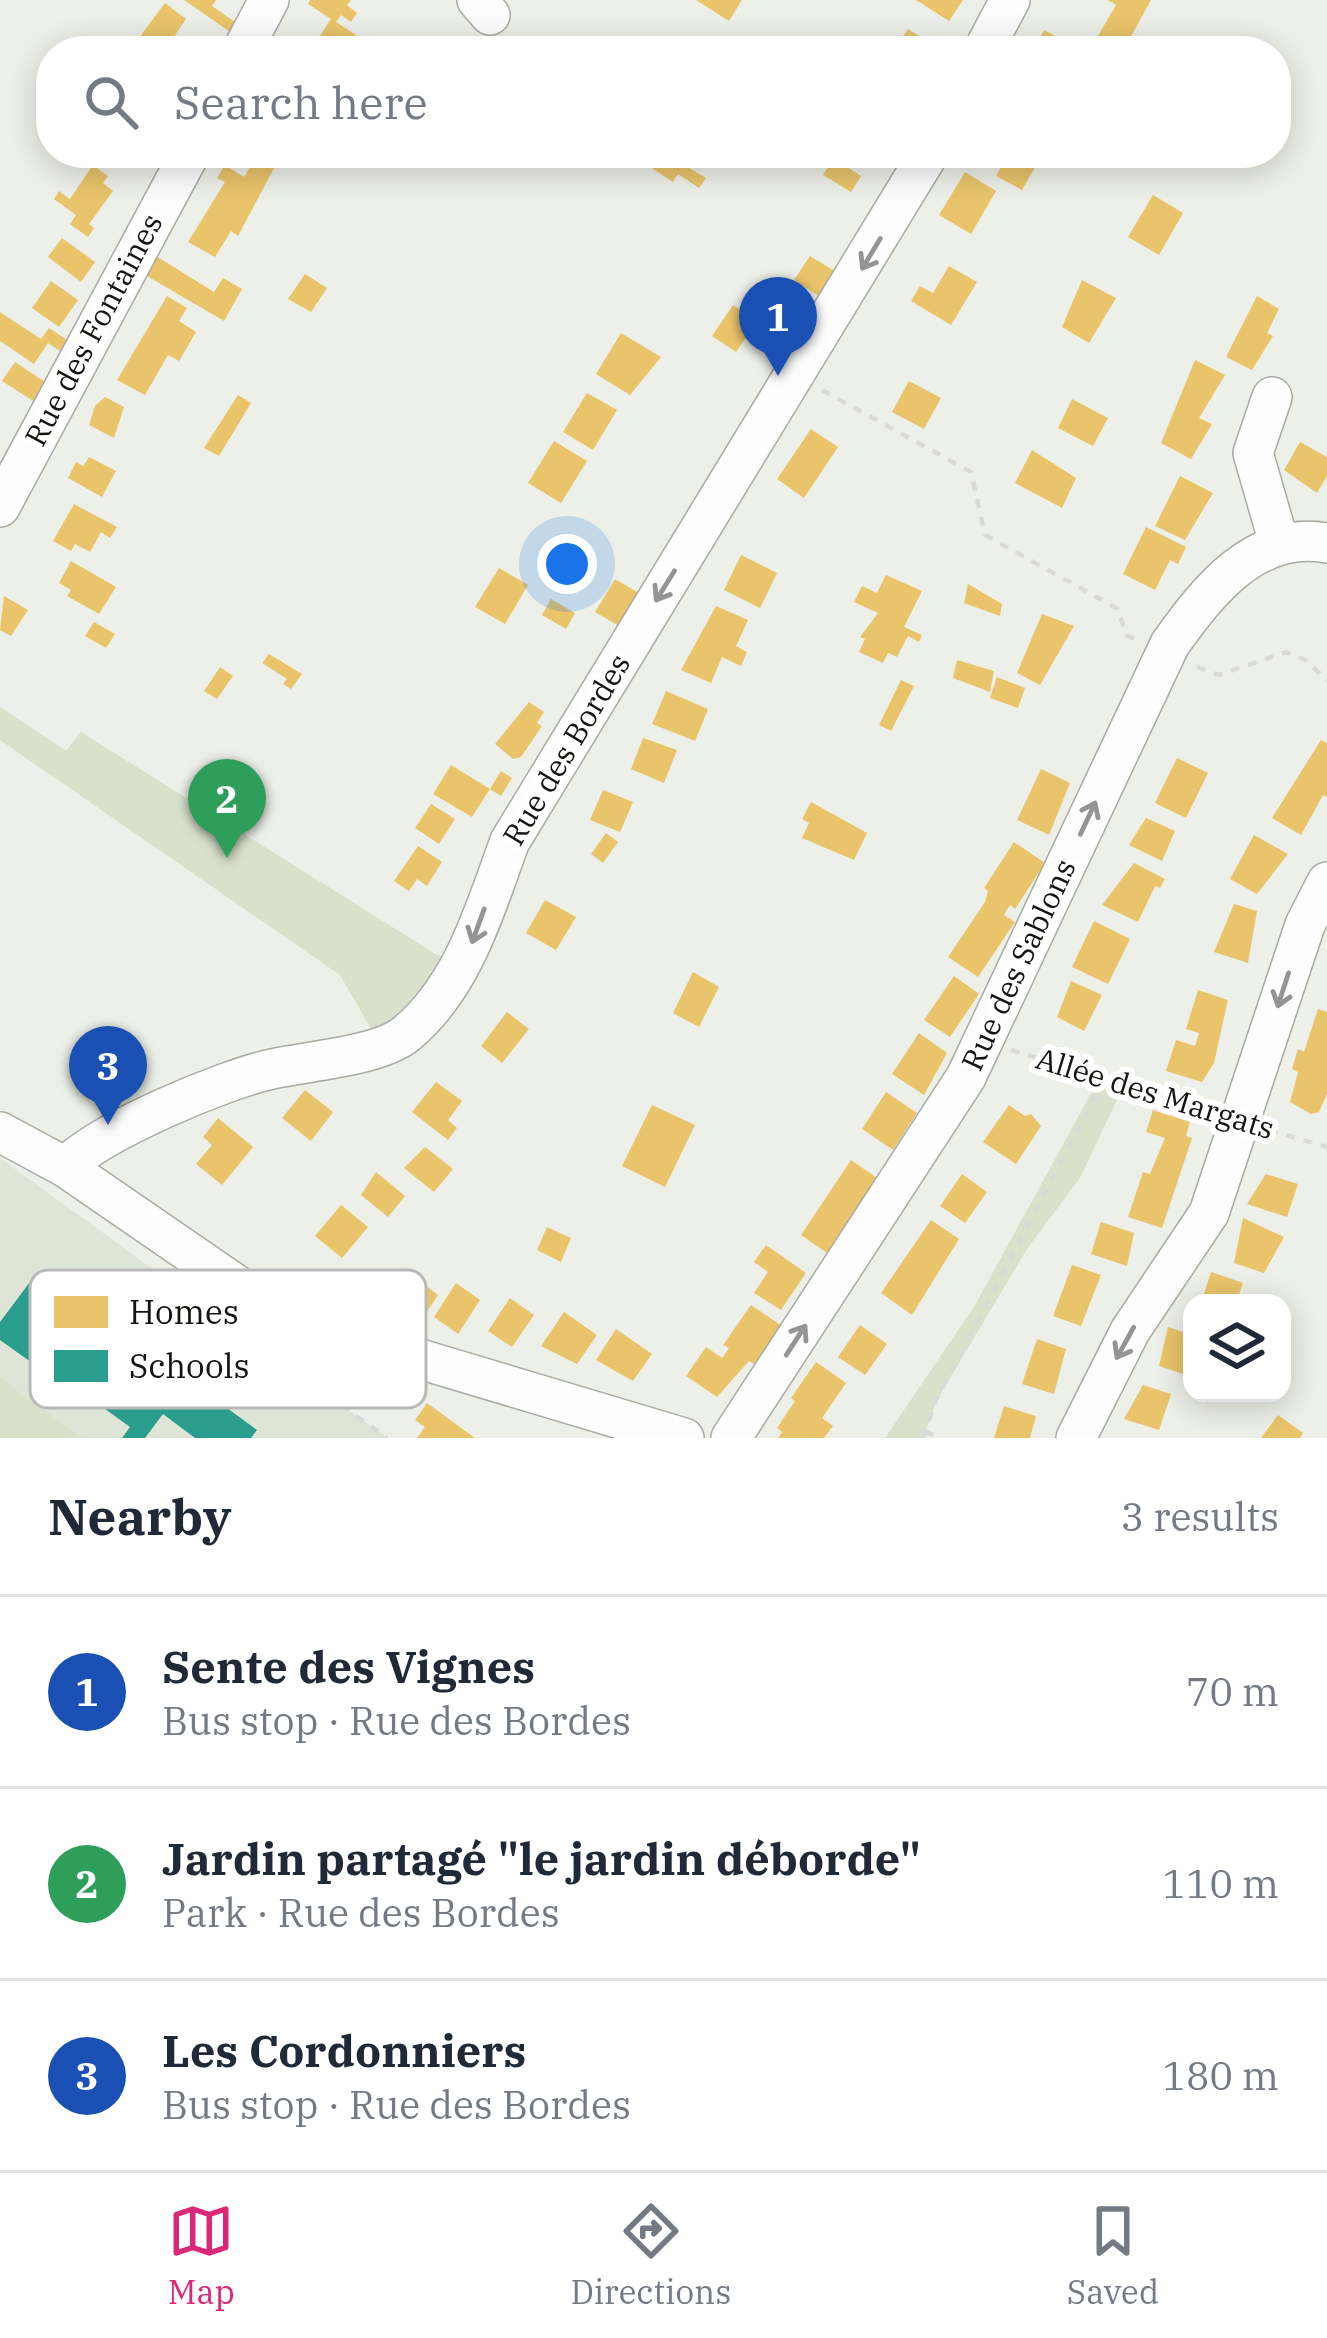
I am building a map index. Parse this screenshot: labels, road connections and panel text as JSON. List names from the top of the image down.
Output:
{
  "streets": {
    "street": ["Rue des Fontaines", "Rue des Bordes", "Rue des Sablons"],
    "path": ["Allée des Margats"]
  },
  "crossings": [
    ["Rue des Sablons", "Allée des Margats"]
  ],
  "one_way": ["Rue des Bordes"],
  "legend": ["Homes", "Schools"],
  "page": {
    "search": "Search here",
    "pins": ["1", "2", "3"],
    "heading": ["Nearby", "3 results"],
    "list": [
      {
        "mark": "1",
        "name": "Sente des Vignes",
        "note": "Bus stop · Rue des Bordes",
        "value": "70 m"
      },
      {
        "mark": "2",
        "name": "Jardin partagé \"le jardin déborde\"",
        "note": "Park · Rue des Bordes",
        "value": "110 m"
      },
      {
        "mark": "3",
        "name": "Les Cordonniers",
        "note": "Bus stop · Rue des Bordes",
        "value": "180 m"
      }
    ],
    "nav": ["Map", "Directions", "Saved"]
  }
}
